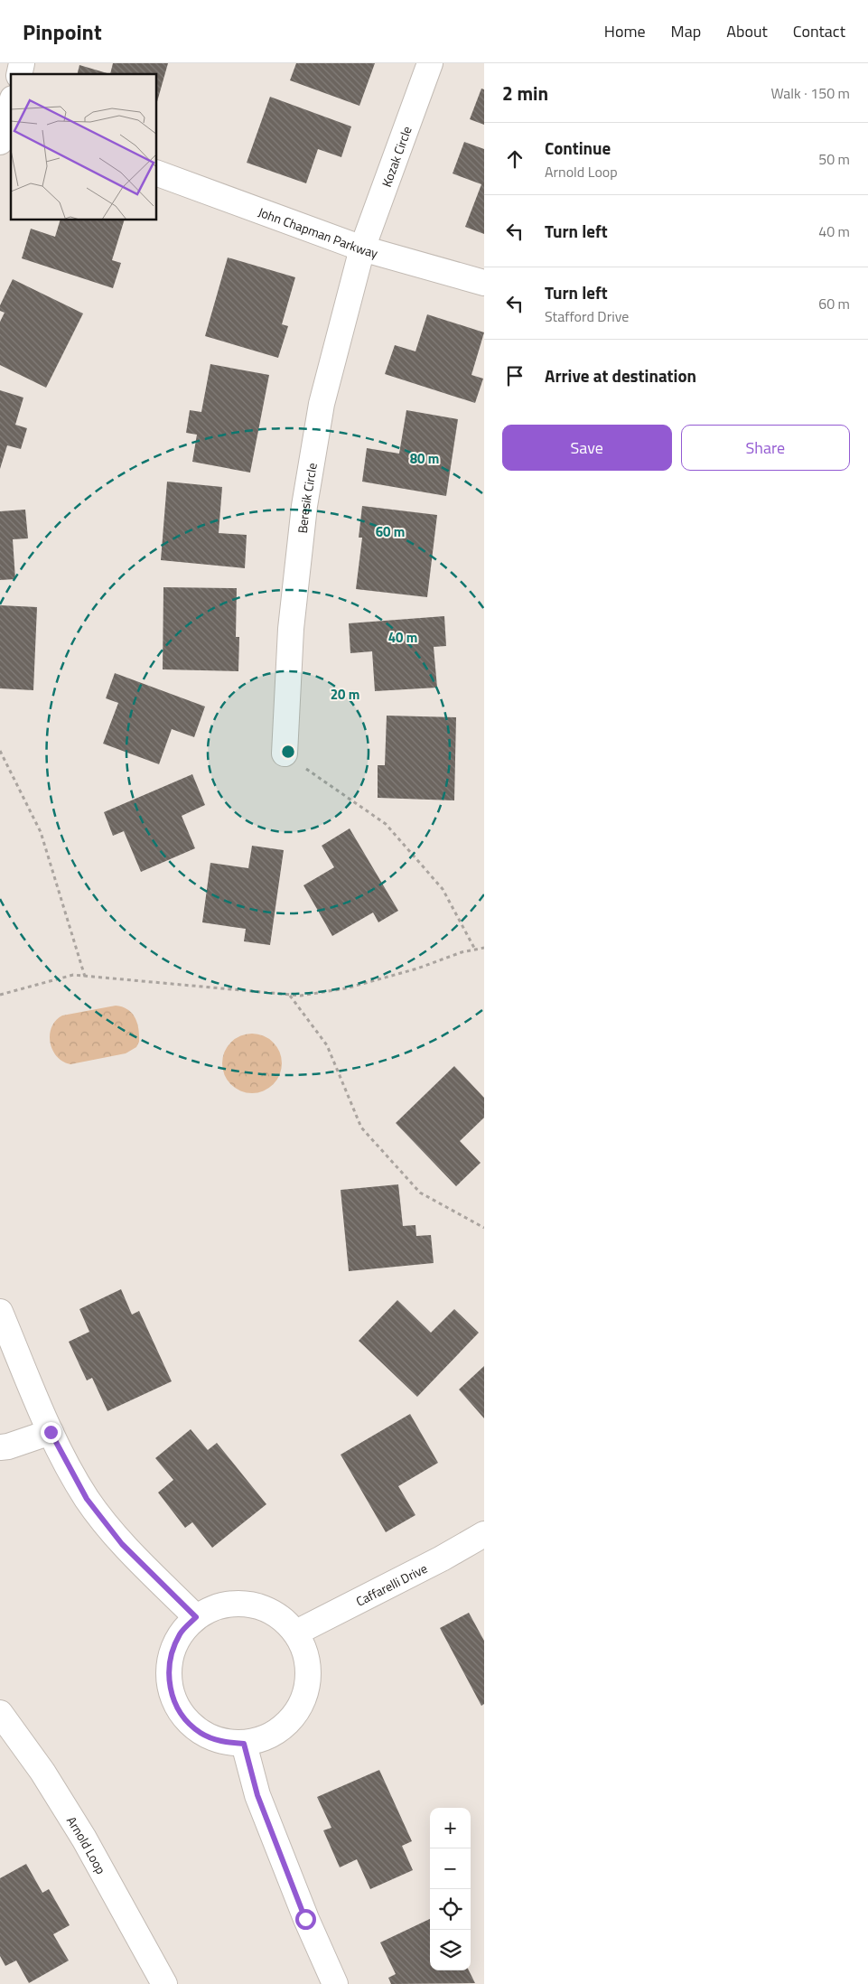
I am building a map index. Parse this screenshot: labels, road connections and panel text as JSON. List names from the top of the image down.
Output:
{
  "streets": {
    "street": [
      "Kozak Circle",
      "John Chapman Parkway",
      "Beresik Circle",
      "Caffarelli Drive",
      "Arnold Loop"
    ]
  },
  "crossings": [
    ["Kozak Circle", "John Chapman Parkway"],
    ["Kozak Circle", "Beresik Circle"],
    ["John Chapman Parkway", "Beresik Circle"]
  ],
  "page": {
    "header": "Pinpoint",
    "nav": [
      "Home",
      "Map",
      "About",
      "Contact"
    ],
    "heading": ["2 min", "Walk · 150 m"],
    "list": [
      ["Continue", "Arnold Loop", "50 m"],
      ["Turn left", "40 m"],
      ["Turn left", "Stafford Drive", "60 m"],
      "Arrive at destination"
    ],
    "buttons": ["Save", "Share"],
    "map_buttons": ["+", "−"]
  },
  "rings": [
    "80 m",
    "60 m",
    "40 m",
    "20 m"
  ]
}
